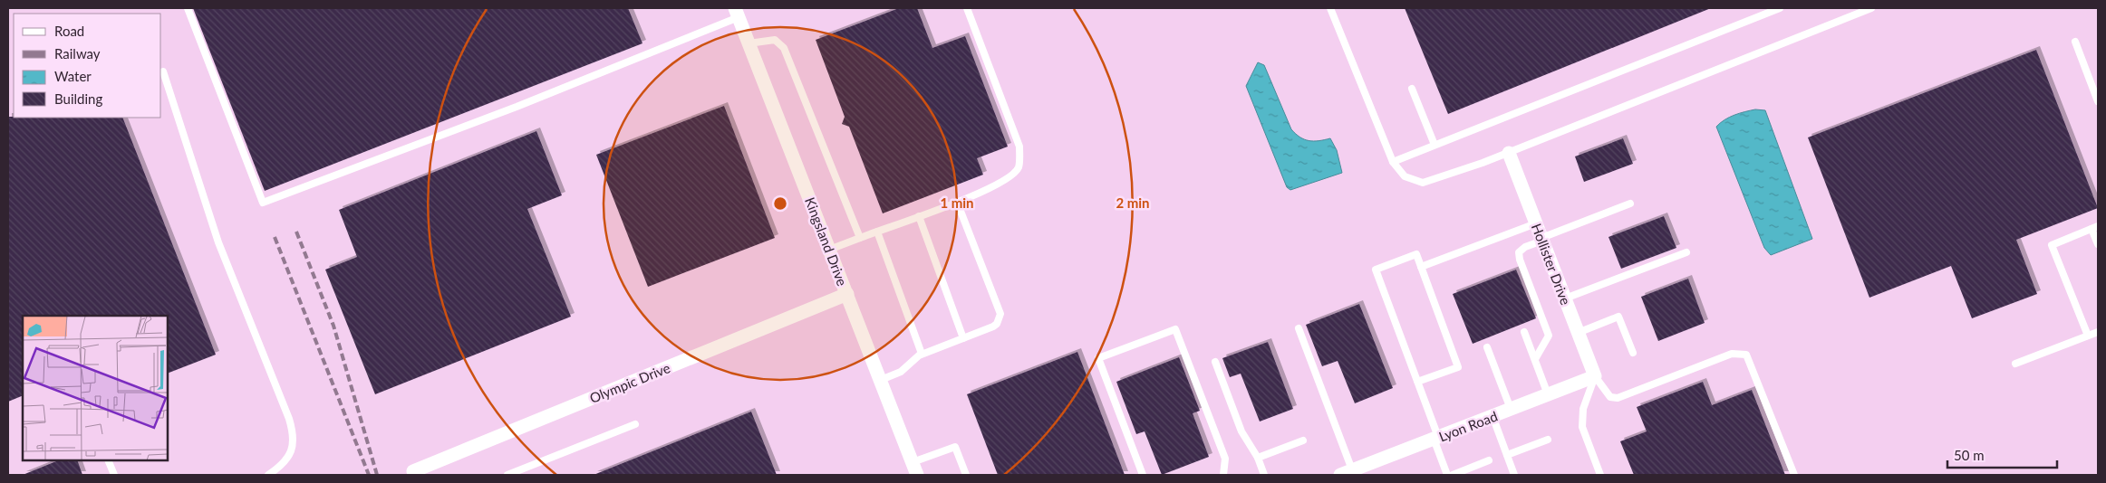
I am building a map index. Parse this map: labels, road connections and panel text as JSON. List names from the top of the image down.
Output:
{
  "streets": {
    "street": [
      "Kingsland Drive",
      "Hollister Drive",
      "Olympic Drive",
      "Lyon Road"
    ]
  },
  "crossings": [
    ["Kingsland Drive", "Olympic Drive"],
    ["Hollister Drive", "Lyon Road"]
  ],
  "legend": [
    "Road",
    "Railway",
    "Water",
    "Building"
  ],
  "scale_bar": "50 m",
  "rings": ["1 min", "2 min"]
}
